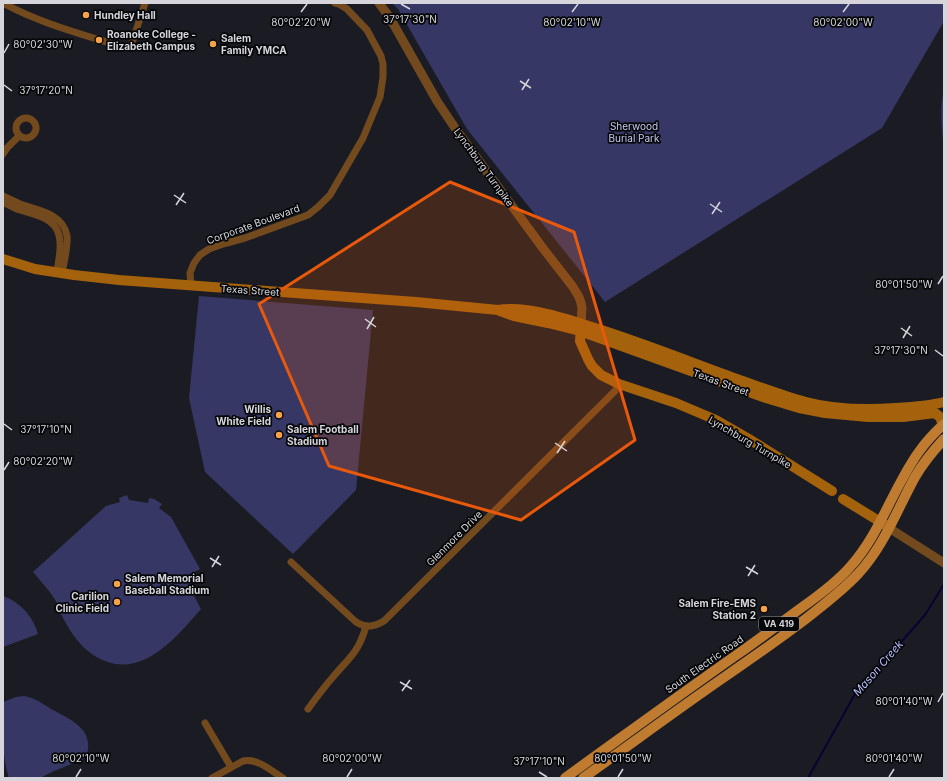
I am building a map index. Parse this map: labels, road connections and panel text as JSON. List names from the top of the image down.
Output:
{
  "streets": {
    "main road": [
      "Lynchburg Turnpike",
      "Texas Street",
      "VA 419",
      "South Electric Road"
    ],
    "street": ["Corporate Boulevard", "Glenmore Drive"]
  },
  "crossings": [
    ["Lynchburg Turnpike", "Texas Street"],
    ["Lynchburg Turnpike", "Glenmore Drive"],
    ["Corporate Boulevard", "Texas Street"],
    ["Texas Street", "South Electric Road"]
  ],
  "water": ["Mason Creek"],
  "parks": ["Sherwood Burial Park"],
  "places": [
    "Hundley Hall",
    "Roanoke College - Elizabeth Campus",
    "Salem Family YMCA",
    "Willis White Field",
    "Salem Football Stadium",
    "Salem Memorial Baseball Stadium",
    "Carilion Clinic Field",
    "Salem Fire-EMS Station 2"
  ],
  "coordinates": [
    "37°17'30\"N",
    "80°02'20\"W",
    "80°02'10\"W",
    "80°02'00\"W",
    "80°02'30\"W",
    "37°17'20\"N",
    "80°01'50\"W",
    "37°17'10\"N",
    "80°01'40\"W"
  ]
}
